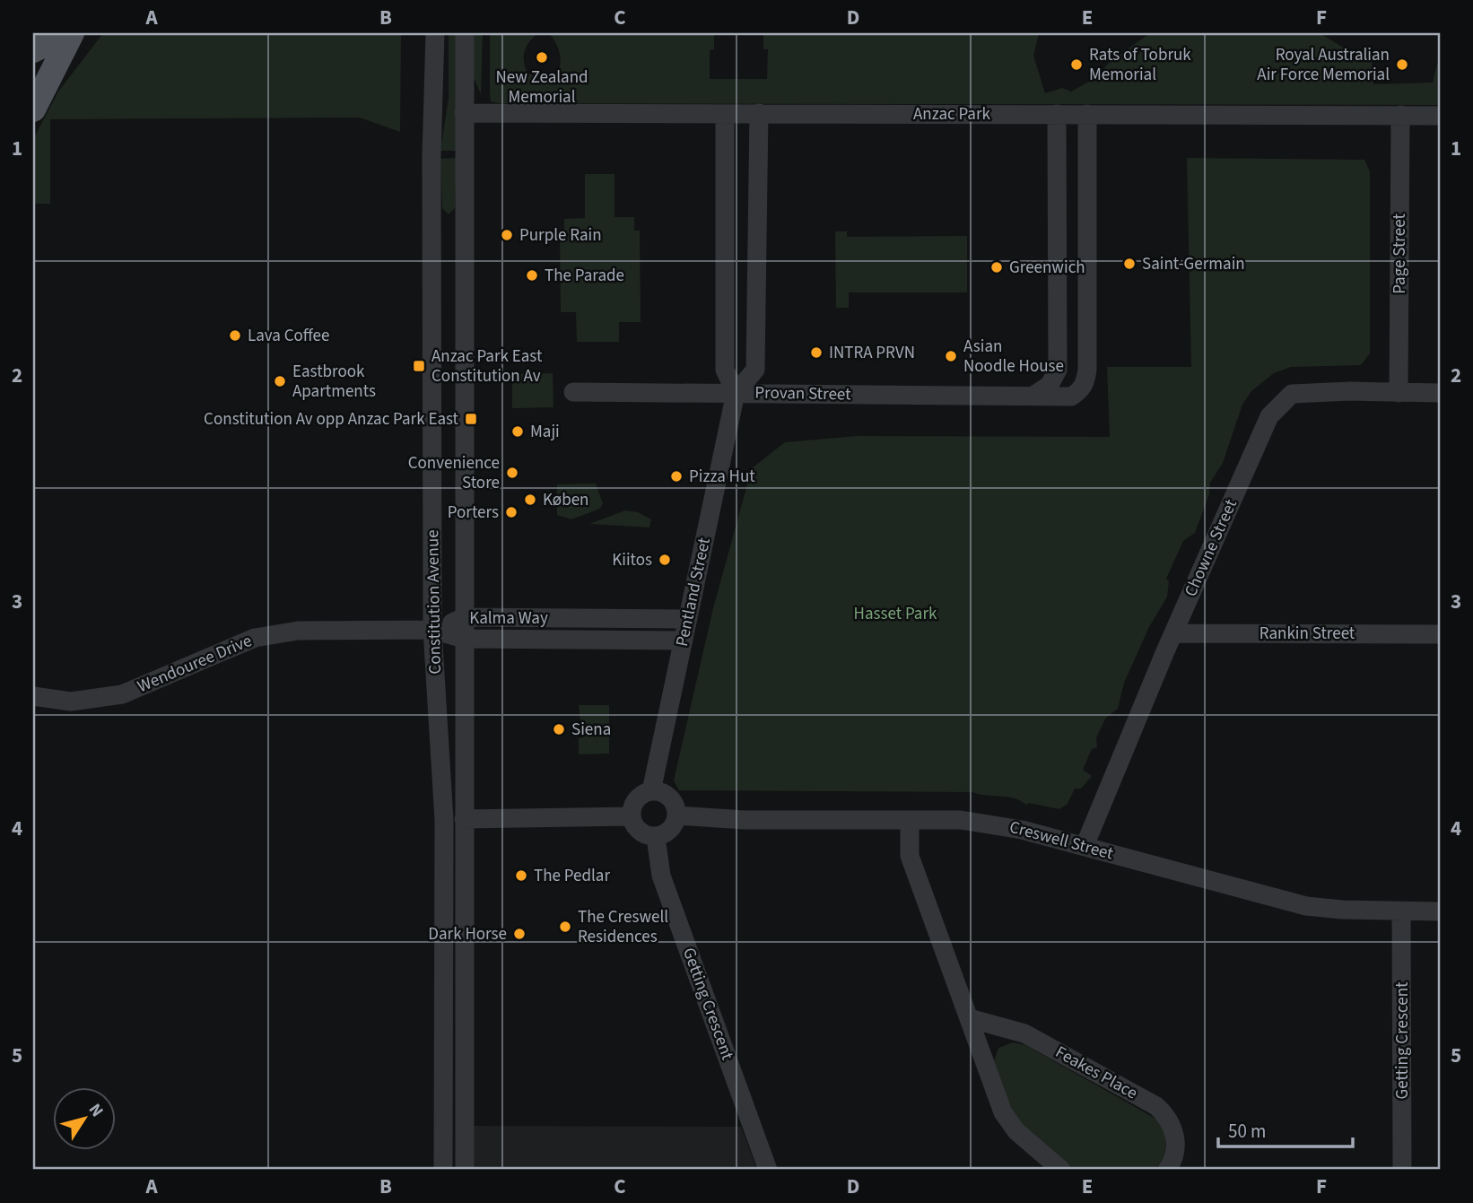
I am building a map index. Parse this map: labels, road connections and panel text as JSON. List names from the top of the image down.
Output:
{
  "streets": {
    "street": [
      "Anzac Park",
      "Page Street",
      "Provan Street",
      "Chowne Street",
      "Pentland Street",
      "Constitution Avenue",
      "Kalma Way",
      "Rankin Street",
      "Wendouree Drive",
      "Creswell Street",
      "Getting Crescent",
      "Feakes Place"
    ]
  },
  "crossings": [
    ["Anzac Park", "Page Street"],
    ["Anzac Park", "Provan Street"],
    ["Anzac Park", "Pentland Street"],
    ["Anzac Park", "Constitution Avenue"],
    ["Page Street", "Chowne Street"],
    ["Provan Street", "Pentland Street"],
    ["Chowne Street", "Rankin Street"],
    ["Chowne Street", "Creswell Street"],
    ["Pentland Street", "Kalma Way"],
    ["Pentland Street", "Creswell Street"],
    ["Pentland Street", "Getting Crescent"],
    ["Constitution Avenue", "Kalma Way"],
    ["Constitution Avenue", "Wendouree Drive"],
    ["Kalma Way", "Wendouree Drive"],
    ["Creswell Street", "Getting Crescent"]
  ],
  "parks": ["Hasset Park"],
  "places": {
    "other": [
      "New Zealand Memorial",
      "Rats of Tobruk Memorial",
      "Royal Australian Air Force Memorial",
      "Purple Rain",
      "Saint-Germain",
      "Greenwich",
      "The Parade",
      "Lava Coffee",
      "INTRA PRVN",
      "Asian Noodle House",
      "Eastbrook Apartments",
      "Maji",
      "Convenience Store",
      "Pizza Hut",
      "Køben",
      "Porters",
      "Kiitos",
      "Siena",
      "The Pedlar",
      "The Creswell Residences",
      "Dark Horse"
    ],
    "transit": ["Anzac Park East Constitution Av", "Constitution Av opp Anzac Park East"]
  },
  "scale_bar": "50 m",
  "north": "top right",
  "grid": {
    "columns": [
      "A",
      "B",
      "C",
      "D",
      "E",
      "F"
    ],
    "rows": [
      "1",
      "2",
      "3",
      "4",
      "5"
    ]
  }
}
